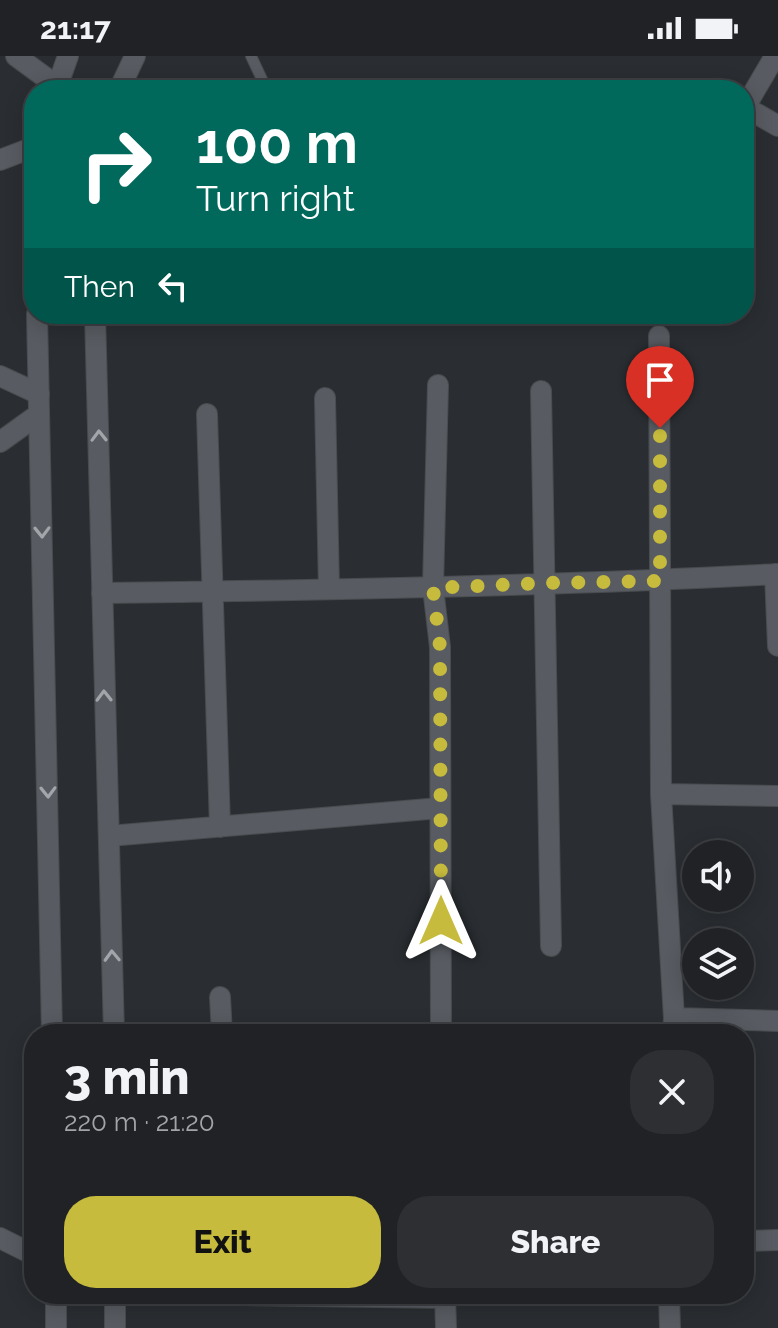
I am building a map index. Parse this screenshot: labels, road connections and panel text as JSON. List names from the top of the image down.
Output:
{
  "page": {
    "status": "21:17",
    "turn": ["100 m", "Turn right"],
    "then": "Then",
    "heading": ["3 min", "220 m · 21:20"],
    "buttons": ["Exit", "Share"]
  }
}
